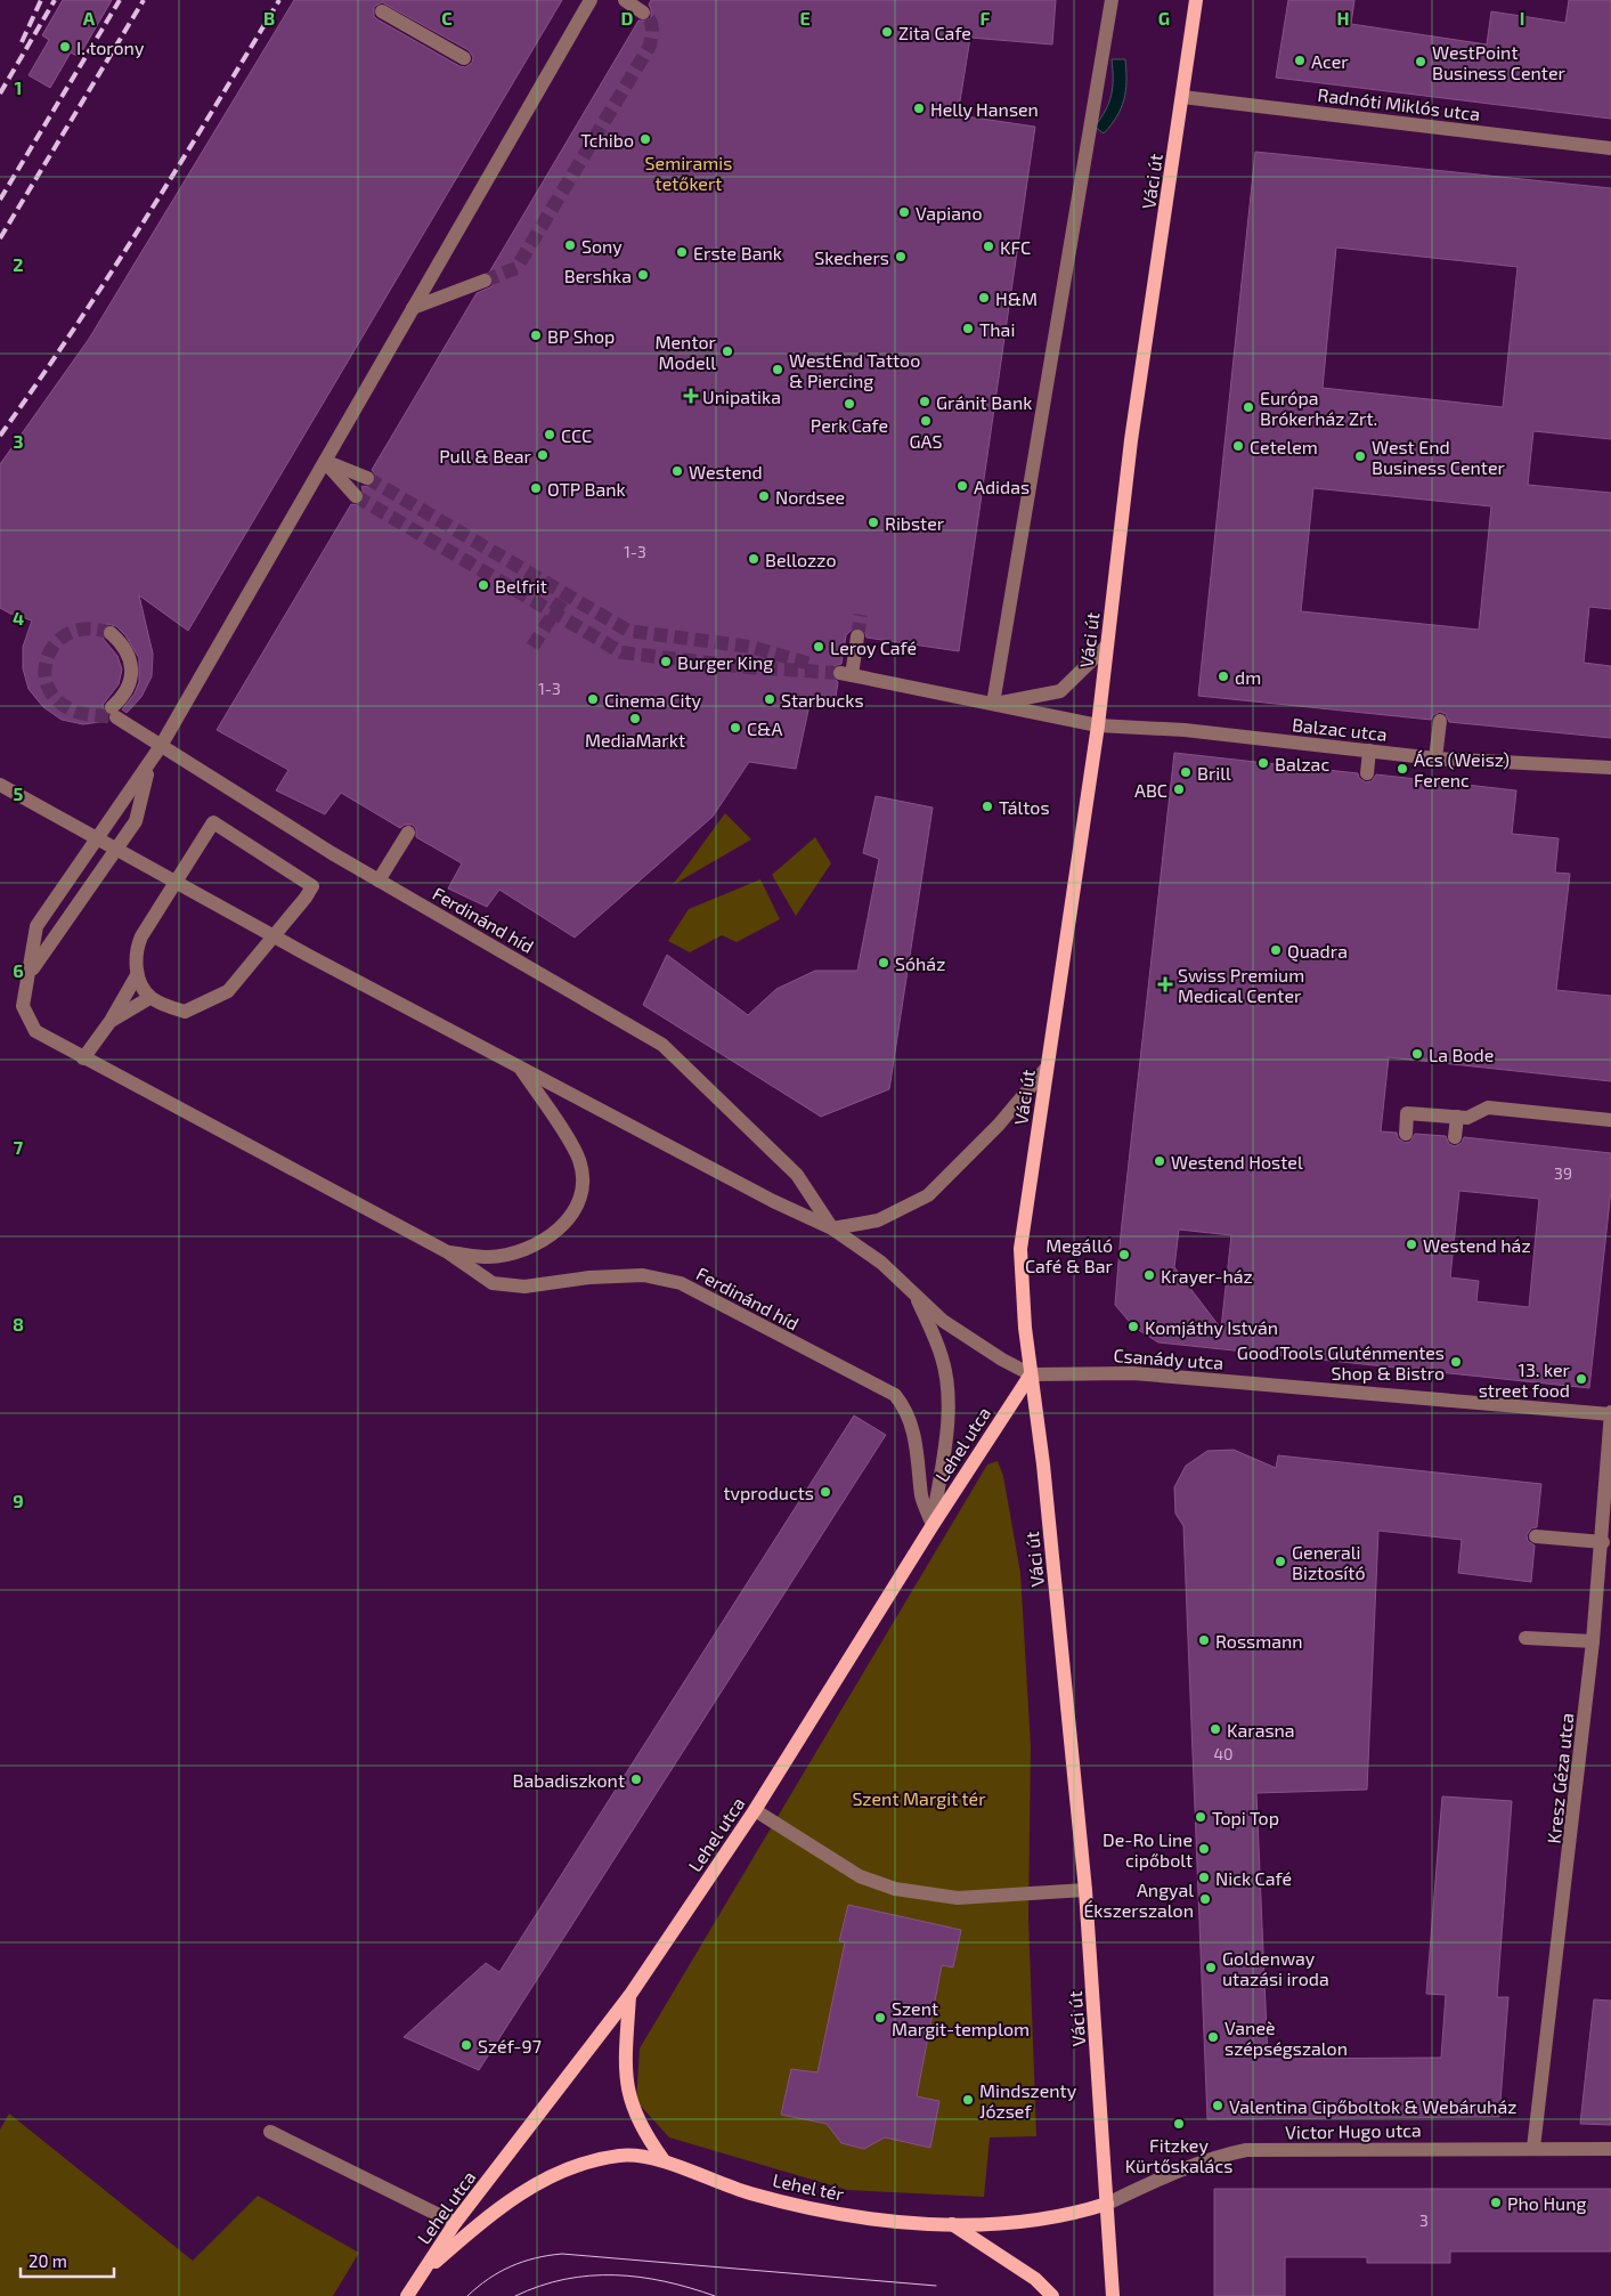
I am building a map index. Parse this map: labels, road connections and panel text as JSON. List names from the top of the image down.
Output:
{
  "streets": {
    "main road": ["Váci út", "Lehel utca", "Lehel tér"],
    "street": [
      "Radnóti Miklós utca",
      "Balzac utca",
      "Ferdinánd híd",
      "Csanády utca",
      "Kresz Géza utca",
      "Victor Hugo utca"
    ]
  },
  "crossings": [
    ["Radnóti Miklós utca", "Váci út"],
    ["Váci út", "Balzac utca"],
    ["Váci út", "Ferdinánd híd"],
    ["Váci út", "Csanády utca"],
    ["Váci út", "Lehel utca"],
    ["Váci út", "Victor Hugo utca"],
    ["Ferdinánd híd", "Csanády utca"],
    ["Ferdinánd híd", "Lehel utca"],
    ["Csanády utca", "Lehel utca"],
    ["Csanády utca", "Kresz Géza utca"],
    ["Lehel utca", "Lehel tér"],
    ["Kresz Géza utca", "Victor Hugo utca"]
  ],
  "parks": ["Semiramis tetőkert", "Szent Margit tér"],
  "places": {
    "other": [
      "Zita Cafe",
      "I. torony",
      "Acer",
      "WestPoint Business Center",
      "Helly Hansen",
      "Tchibo",
      "Vapiano",
      "Sony",
      "KFC",
      "Erste Bank",
      "Skechers",
      "Bershka",
      "H&M",
      "Thai",
      "BP Shop",
      "Mentor Modell",
      "WestEnd Tattoo & Piercing",
      "Gránit Bank",
      "Perk Cafe",
      "Európa Brókerház Zrt.",
      "GAS",
      "CCC",
      "Cetelem",
      "Pull & Bear",
      "West End Business Center",
      "Westend",
      "Adidas",
      "OTP Bank",
      "Nordsee",
      "Ribster",
      "Bellozzo",
      "Belfrit",
      "Leroy Café",
      "Burger King",
      "dm",
      "Cinema City",
      "Starbucks",
      "MediaMarkt",
      "C&A",
      "Balzac",
      "Ács (Weisz) Ferenc",
      "Brill",
      "ABC",
      "Táltos",
      "Quadra",
      "Sóház",
      "La Bode",
      "Westend Hostel",
      "Westend ház",
      "Megálló Café & Bar",
      "Krayer-ház",
      "Komjáthy István",
      "GoodTools Gluténmentes Shop & Bistro",
      "13. ker street food",
      "tvproducts",
      "Generali Biztosító",
      "Rossmann",
      "Karasna",
      "Babadiszkont",
      "Topi Top",
      "De-Ro Line cipőbolt",
      "Nick Café",
      "Angyal Ékszerszalon",
      "Goldenway utazási iroda",
      "Szent Margit-templom",
      "Vaneè szépségszalon",
      "Széf-97",
      "Mindszenty József",
      "Valentina Cipőboltok & Webáruház",
      "Fitzkey Kürtőskalács",
      "Pho Hung"
    ],
    "health": ["Unipatika", "Swiss Premium Medical Center"]
  },
  "house_numbers": [
    "1-3",
    "1-3",
    "39",
    "40",
    "3"
  ],
  "scale_bar": "20 m",
  "grid": {
    "columns": [
      "A",
      "B",
      "C",
      "D",
      "E",
      "F",
      "G",
      "H",
      "I"
    ],
    "rows": [
      "1",
      "2",
      "3",
      "4",
      "5",
      "6",
      "7",
      "8",
      "9"
    ]
  }
}
